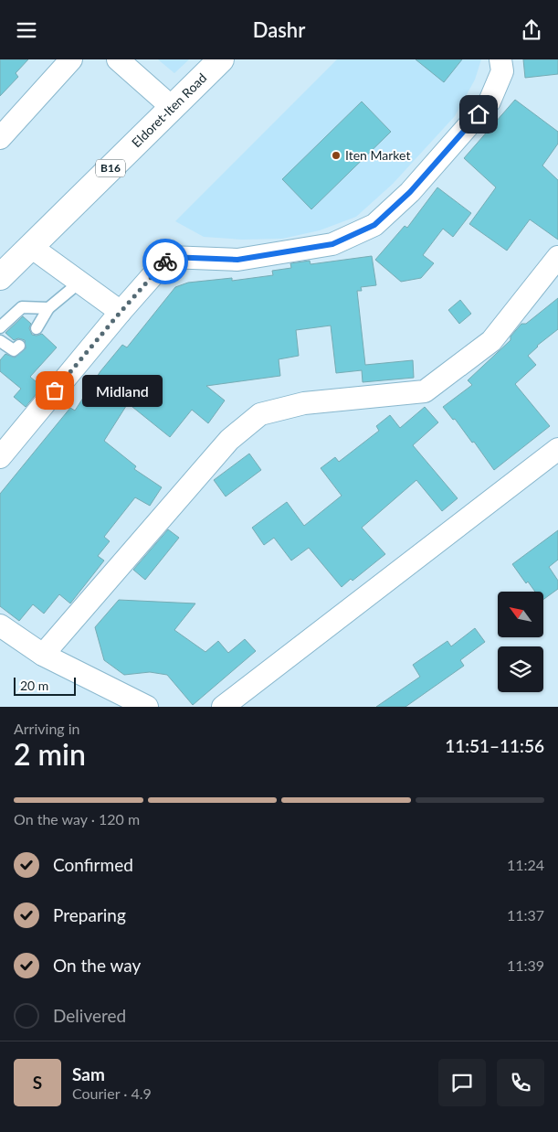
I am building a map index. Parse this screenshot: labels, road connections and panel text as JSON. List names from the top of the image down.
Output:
{
  "streets": {
    "main road": ["Eldoret-Iten Road", "B16"]
  },
  "places": ["Iten Market", "Midland"],
  "scale_bar": "20 m",
  "north": "top left",
  "page": {
    "header": "Dashr",
    "bubble": "Midland",
    "scale": "20 m",
    "heading": ["2 min", "Arriving in", "11:51–11:56"],
    "panel": ["Sam", "Courier · 4.9"],
    "bar": "On the way · 120 m",
    "list": [
      ["Confirmed", "11:24"],
      ["Preparing", "11:37"],
      ["On the way", "11:39"],
      "Delivered"
    ],
    "round": "S"
  }
}
